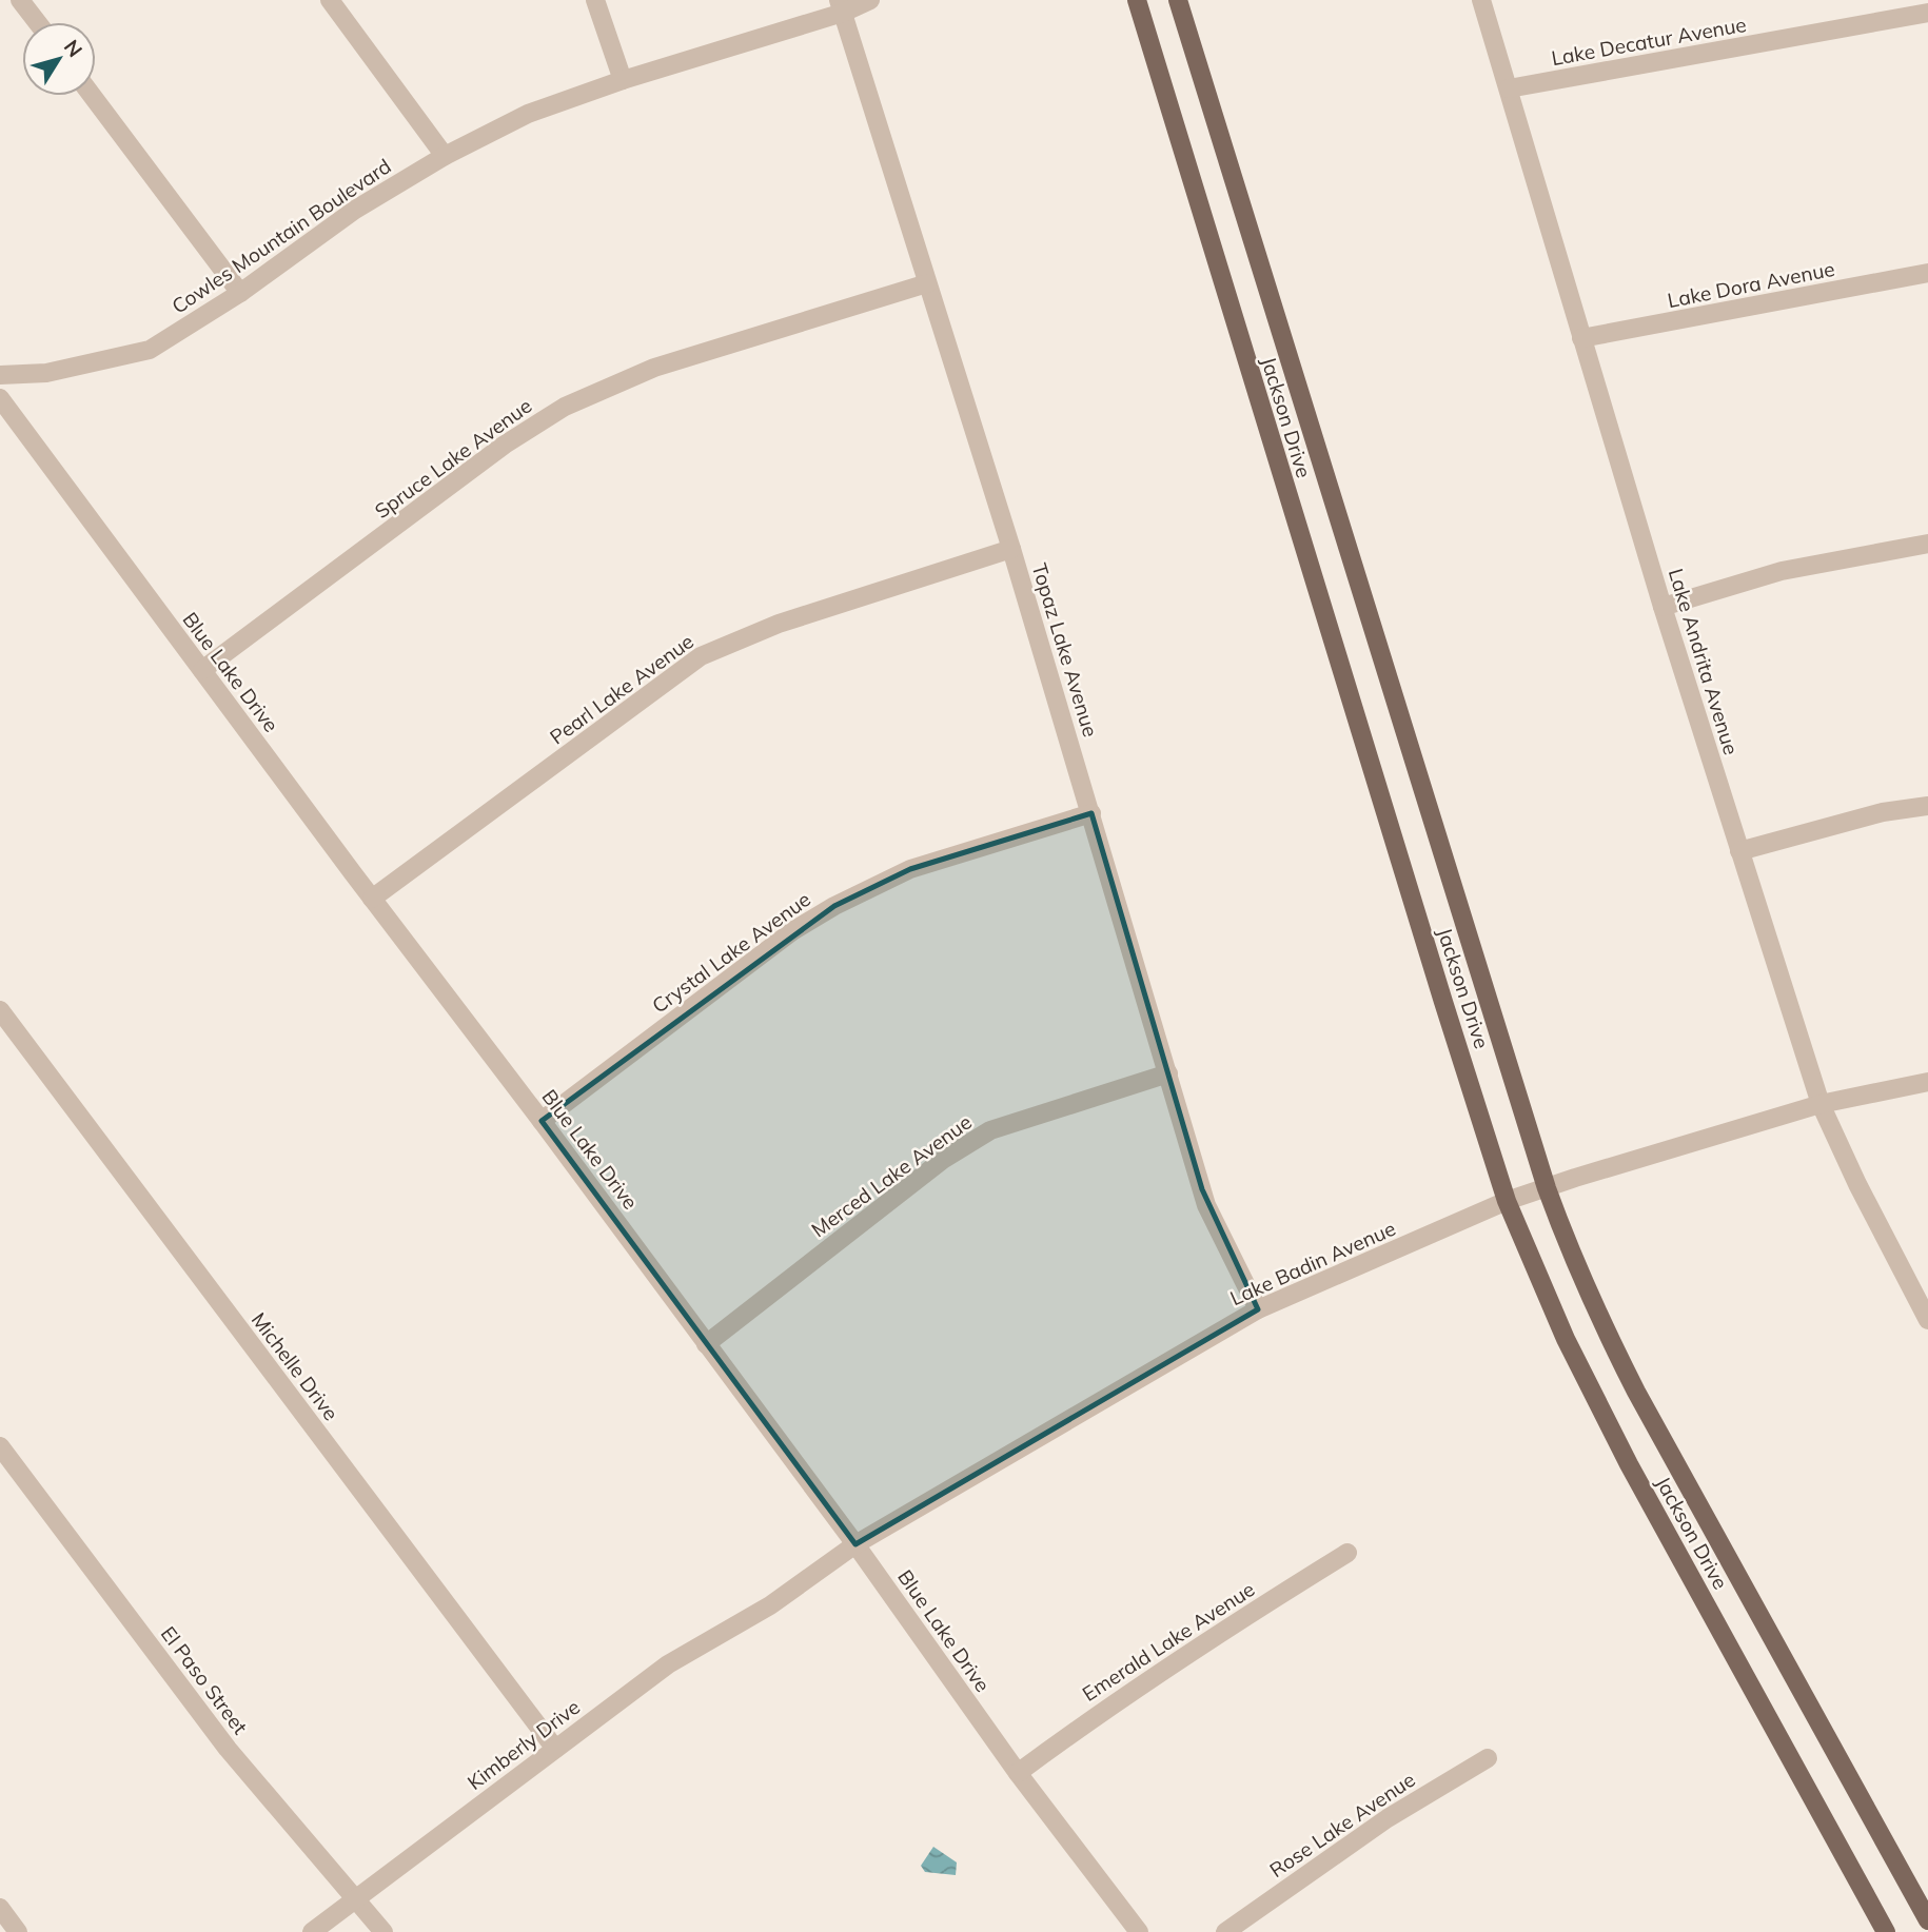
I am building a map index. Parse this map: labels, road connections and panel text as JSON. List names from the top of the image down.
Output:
{
  "streets": {
    "main road": ["Jackson Drive"],
    "street": [
      "Lake Decatur Avenue",
      "Cowles Mountain Boulevard",
      "Lake Dora Avenue",
      "Spruce Lake Avenue",
      "Topaz Lake Avenue",
      "Lake Andrita Avenue",
      "Blue Lake Drive",
      "Pearl Lake Avenue",
      "Crystal Lake Avenue",
      "Merced Lake Avenue",
      "Lake Badin Avenue",
      "Michelle Drive",
      "Emerald Lake Avenue",
      "El Paso Street",
      "Kimberly Drive",
      "Rose Lake Avenue"
    ]
  },
  "crossings": [
    ["Lake Decatur Avenue", "Lake Andrita Avenue"],
    ["Cowles Mountain Boulevard", "Topaz Lake Avenue"],
    ["Lake Dora Avenue", "Lake Andrita Avenue"],
    ["Jackson Drive", "Lake Badin Avenue"],
    ["Spruce Lake Avenue", "Topaz Lake Avenue"],
    ["Spruce Lake Avenue", "Blue Lake Drive"],
    ["Topaz Lake Avenue", "Pearl Lake Avenue"],
    ["Topaz Lake Avenue", "Crystal Lake Avenue"],
    ["Topaz Lake Avenue", "Merced Lake Avenue"],
    ["Topaz Lake Avenue", "Lake Badin Avenue"],
    ["Lake Andrita Avenue", "Lake Badin Avenue"],
    ["Blue Lake Drive", "Pearl Lake Avenue"],
    ["Blue Lake Drive", "Crystal Lake Avenue"],
    ["Blue Lake Drive", "Merced Lake Avenue"],
    ["Blue Lake Drive", "Lake Badin Avenue"],
    ["Blue Lake Drive", "Emerald Lake Avenue"],
    ["Lake Badin Avenue", "Kimberly Drive"],
    ["Michelle Drive", "Kimberly Drive"],
    ["El Paso Street", "Kimberly Drive"]
  ],
  "north": "top right"
}
